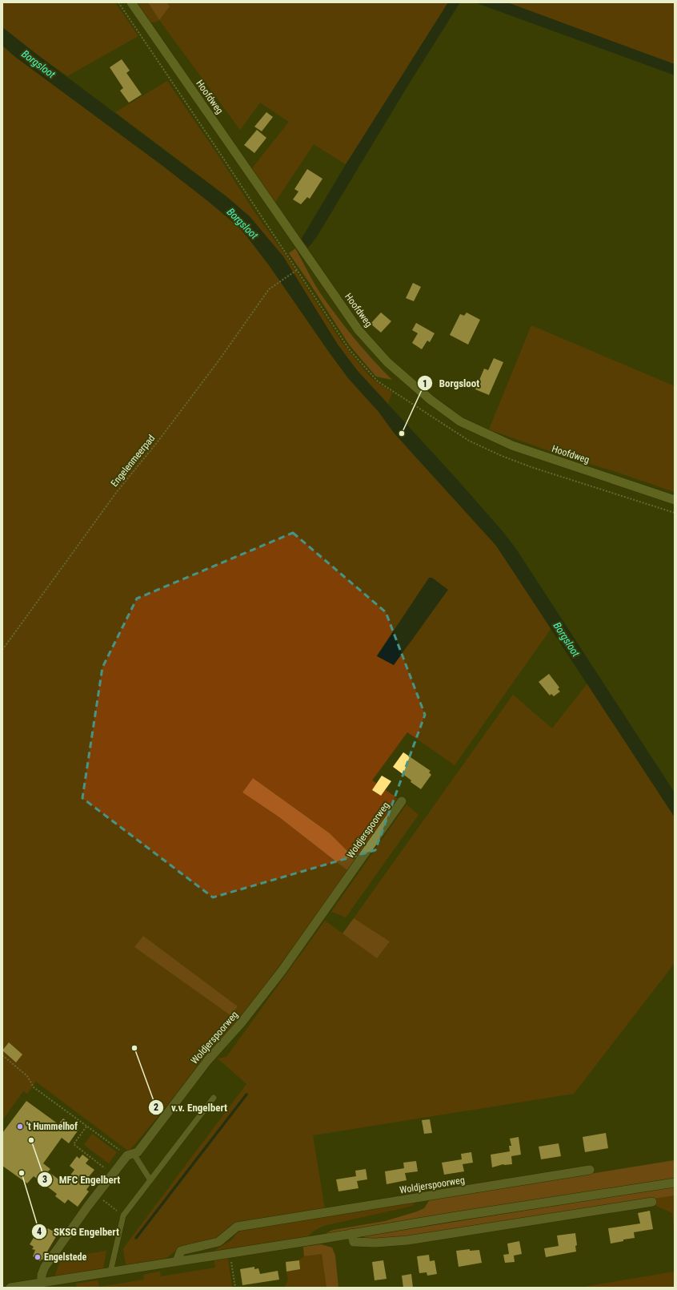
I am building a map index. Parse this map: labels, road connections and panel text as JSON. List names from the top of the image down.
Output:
{
  "streets": {
    "main road": ["Hoofdweg"],
    "street": ["Woldjerspoorweg"],
    "path": ["Engelenmeerpad"]
  },
  "water": ["Borgsloot"],
  "places": [
    "Borgsloot",
    "v.v. Engelbert",
    "'t Hummelhof",
    "MFC Engelbert",
    "SKSG Engelbert",
    "Engelstede"
  ]
}
